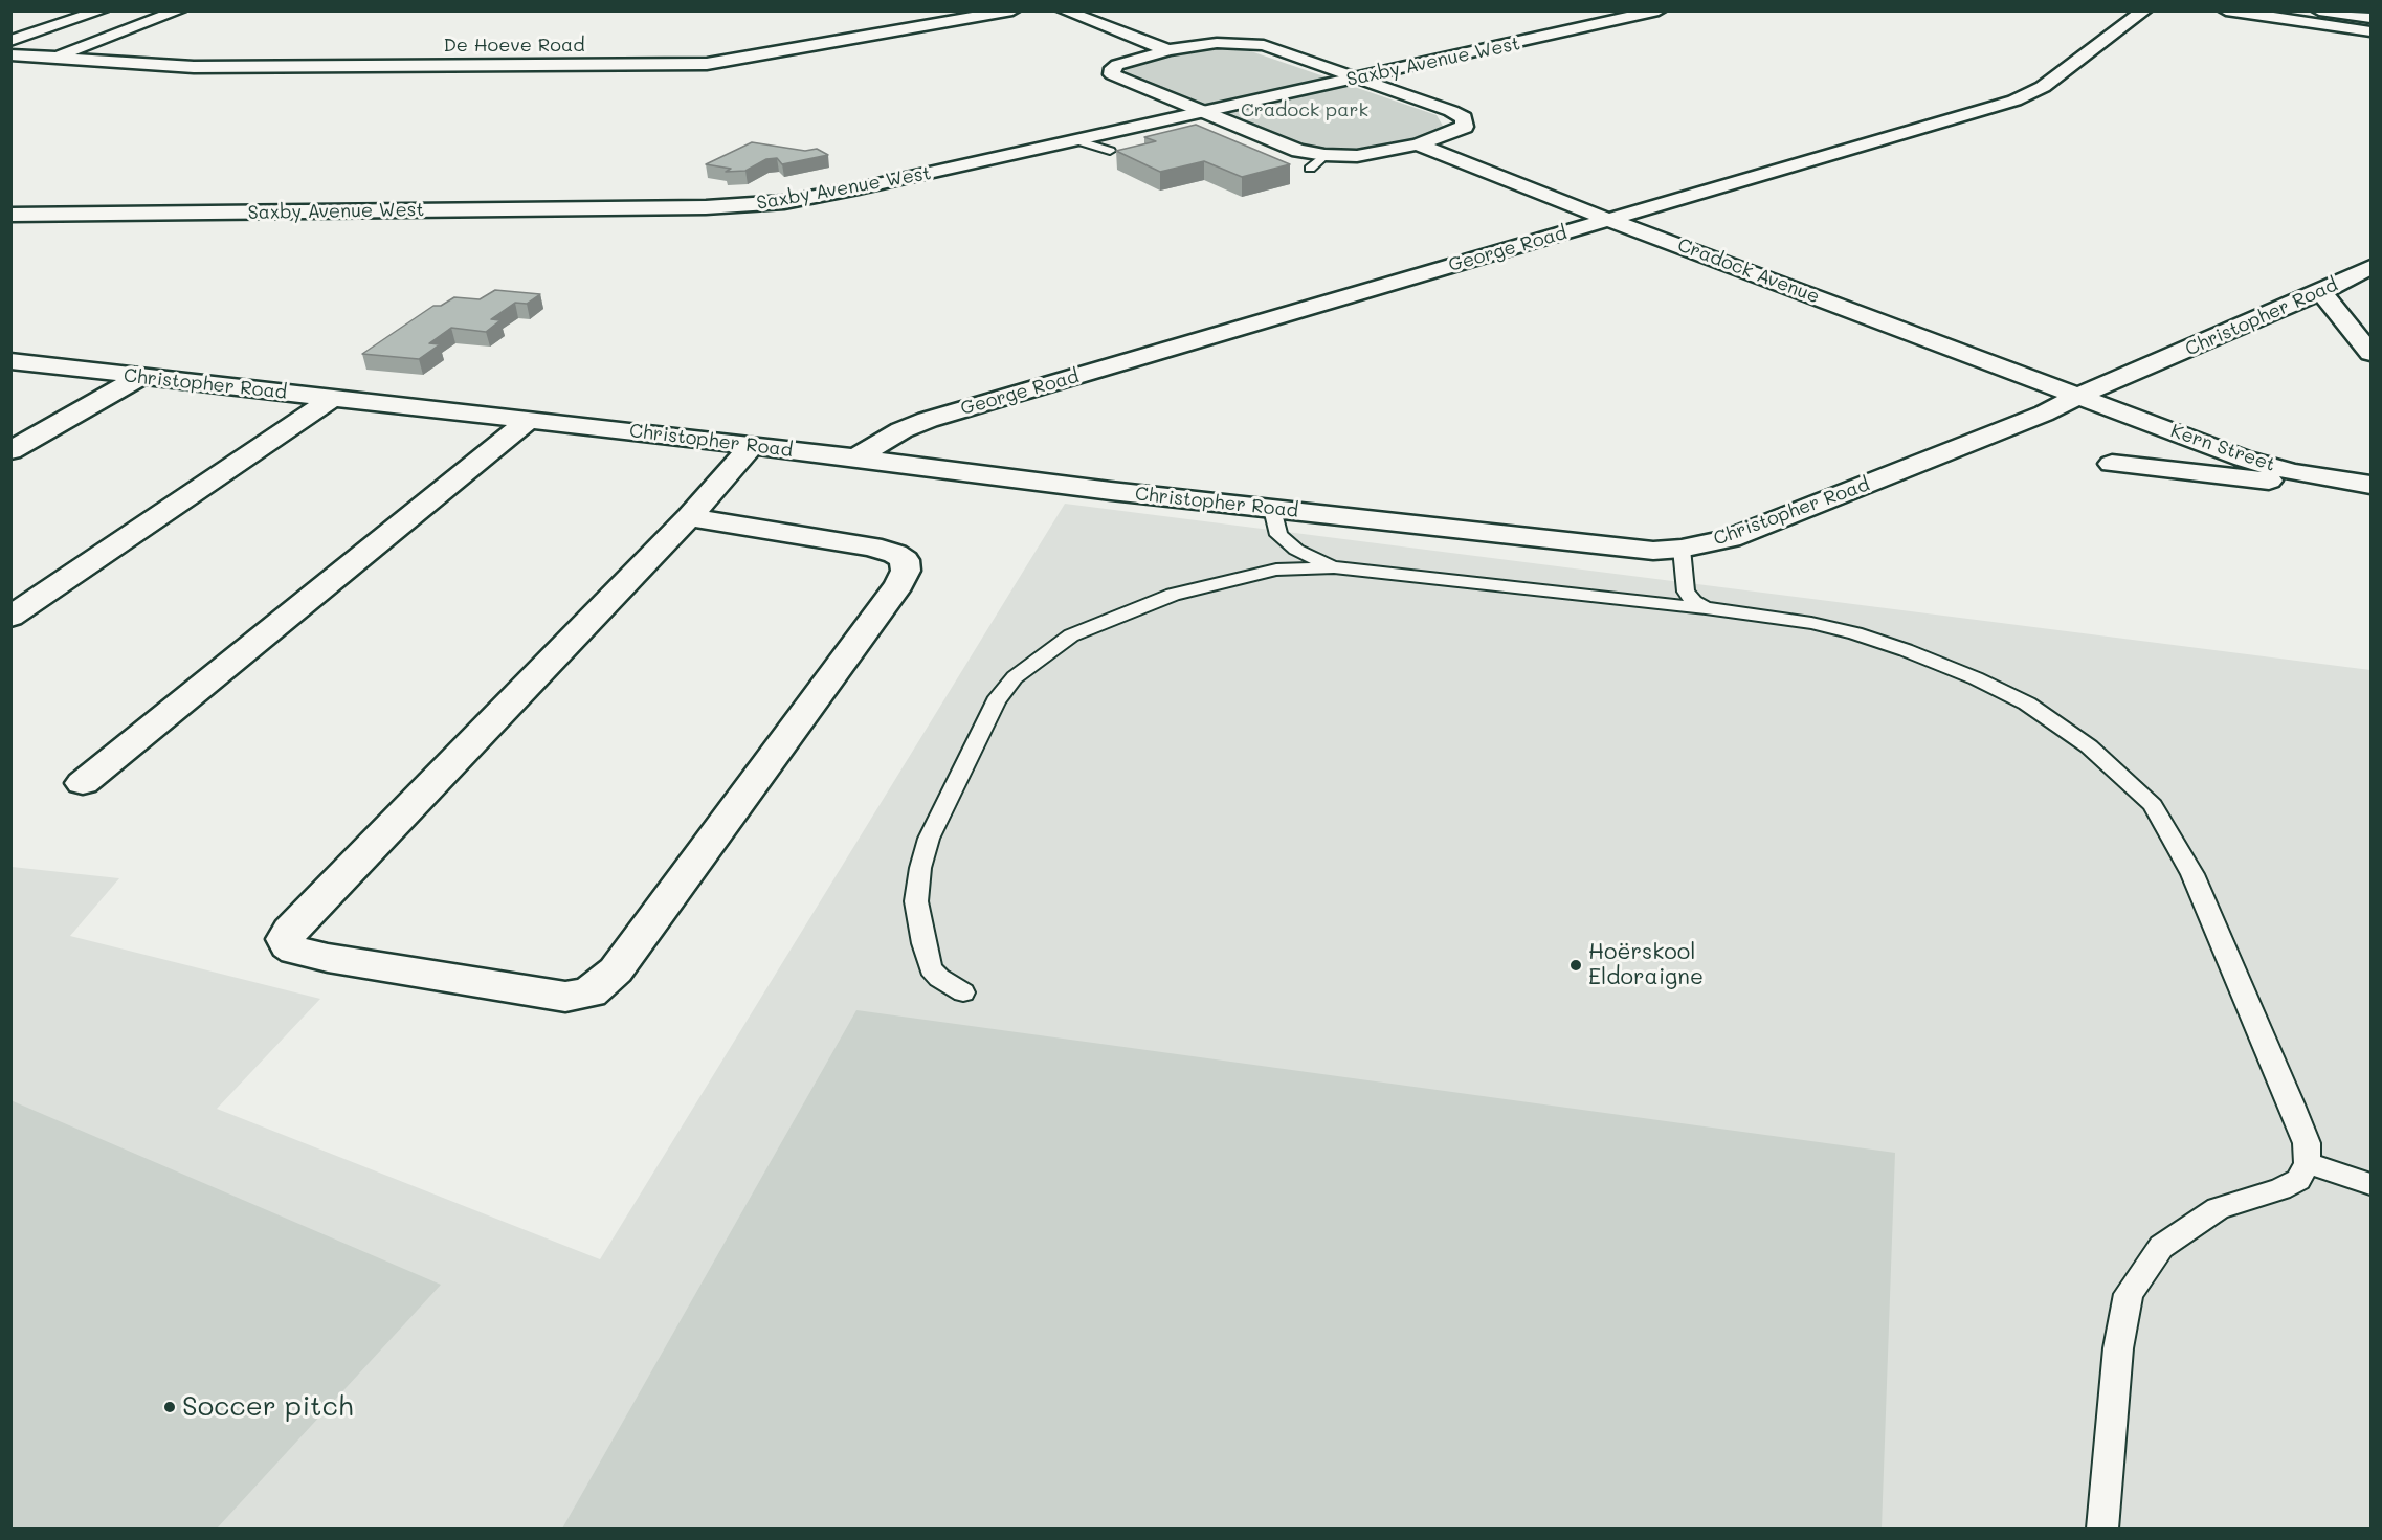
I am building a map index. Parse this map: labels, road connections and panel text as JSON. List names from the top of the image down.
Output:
{
  "streets": {
    "street": [
      "De Hoeve Road",
      "Saxby Avenue West",
      "George Road",
      "Cradock Avenue",
      "Christopher Road",
      "Kern Street"
    ]
  },
  "crossings": [
    ["George Road", "Cradock Avenue"],
    ["George Road", "Christopher Road"],
    ["Cradock Avenue", "Christopher Road"],
    ["Cradock Avenue", "Kern Street"],
    ["Christopher Road", "Kern Street"]
  ],
  "parks": ["Cradock park"],
  "places": ["Hoërskool Eldoraigne", "Soccer pitch"]
}
